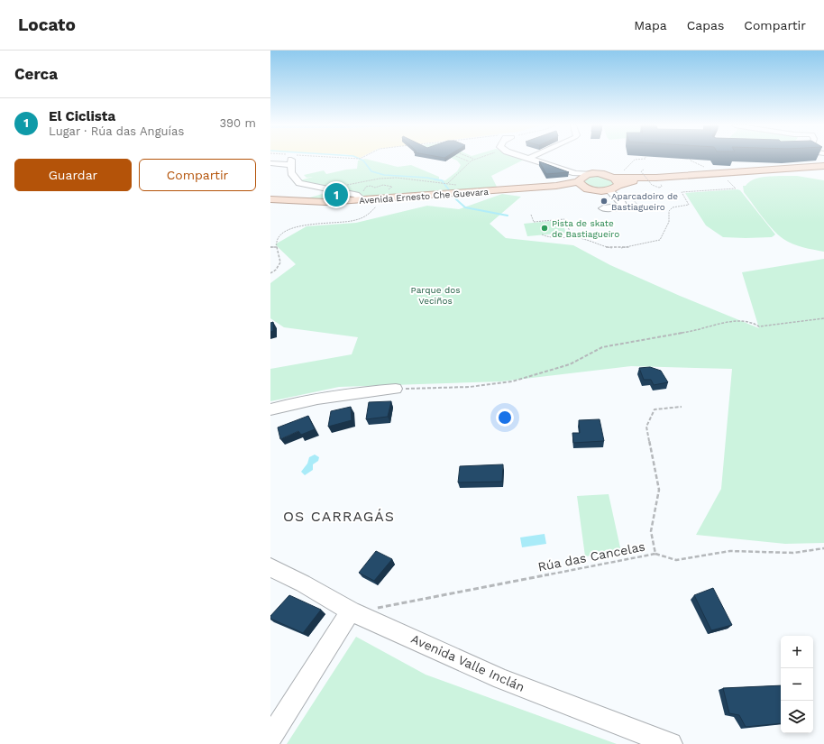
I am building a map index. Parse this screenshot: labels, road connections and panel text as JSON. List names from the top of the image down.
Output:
{
  "streets": {
    "main road": ["Avenida Ernesto Che Guevara"],
    "street": ["Avenida Valle Inclán"],
    "path": ["Rúa das Cancelas"]
  },
  "crossings": [
    ["Rúa das Cancelas", "Avenida Valle Inclán"]
  ],
  "districts": ["OS CARRAGÁS"],
  "parks": ["Parque dos Veciños"],
  "places": ["Aparcadoiro de Bastiagueiro", "Pista de skate de Bastiagueiro"],
  "page": {
    "header": "Locato",
    "nav": ["Mapa", "Capas", "Compartir"],
    "heading": "Cerca",
    "list": [
      {
        "mark": "1",
        "name": "El Ciclista",
        "note": "Lugar · Rúa das Anguías",
        "value": "390 m"
      }
    ],
    "buttons": ["Guardar", "Compartir"],
    "pins": "1",
    "map_buttons": ["+", "−"]
  }
}
